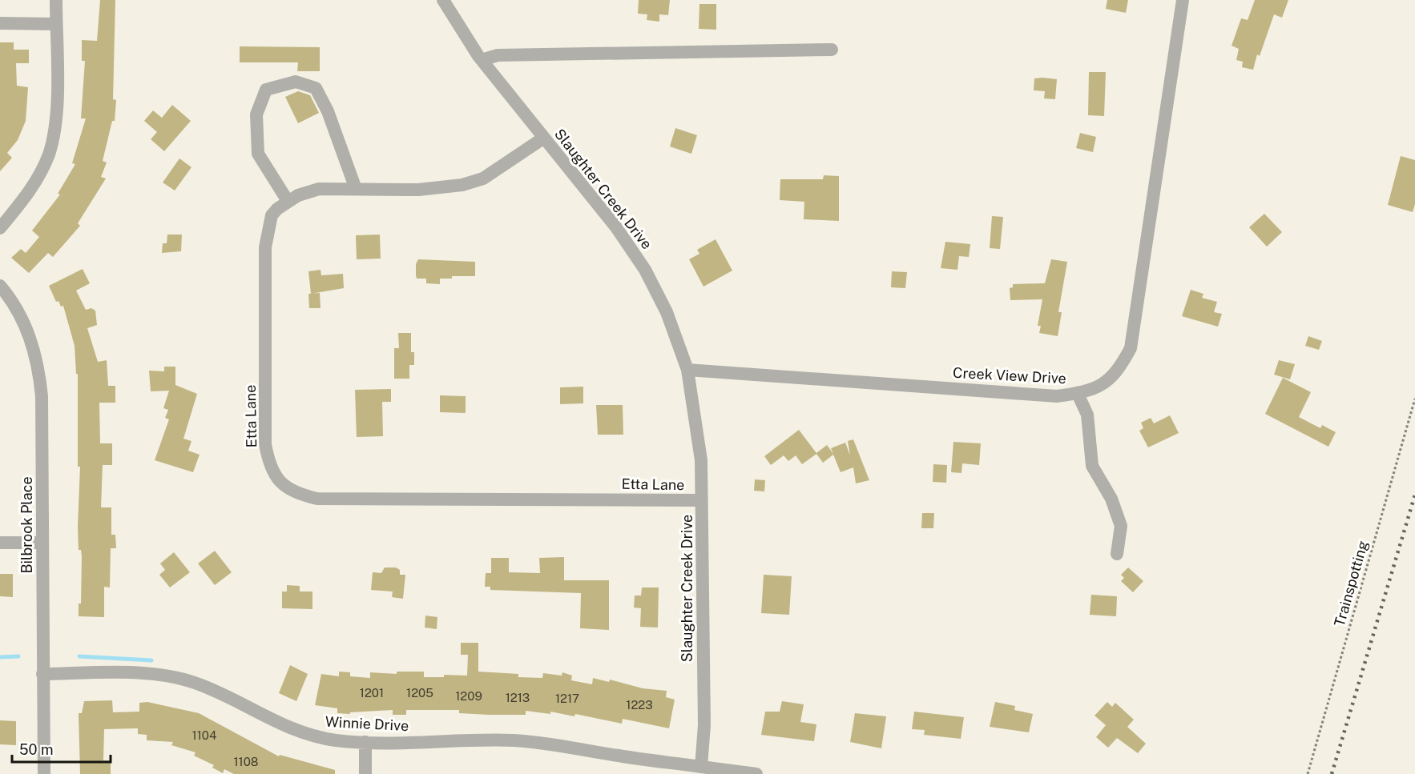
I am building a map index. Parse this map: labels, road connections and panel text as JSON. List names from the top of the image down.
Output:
{
  "streets": {
    "street": [
      "Slaughter Creek Drive",
      "Creek View Drive",
      "Etta Lane",
      "Bilbrook Place",
      "Winnie Drive"
    ],
    "path": ["Trainspotting"]
  },
  "crossings": [
    ["Slaughter Creek Drive", "Creek View Drive"],
    ["Slaughter Creek Drive", "Etta Lane"],
    ["Slaughter Creek Drive", "Winnie Drive"],
    ["Bilbrook Place", "Winnie Drive"]
  ],
  "house_numbers": [
    "1201",
    "1205",
    "1209",
    "1213",
    "1217",
    "1223",
    "1104",
    "1108"
  ],
  "scale_bar": "50 m"
}
